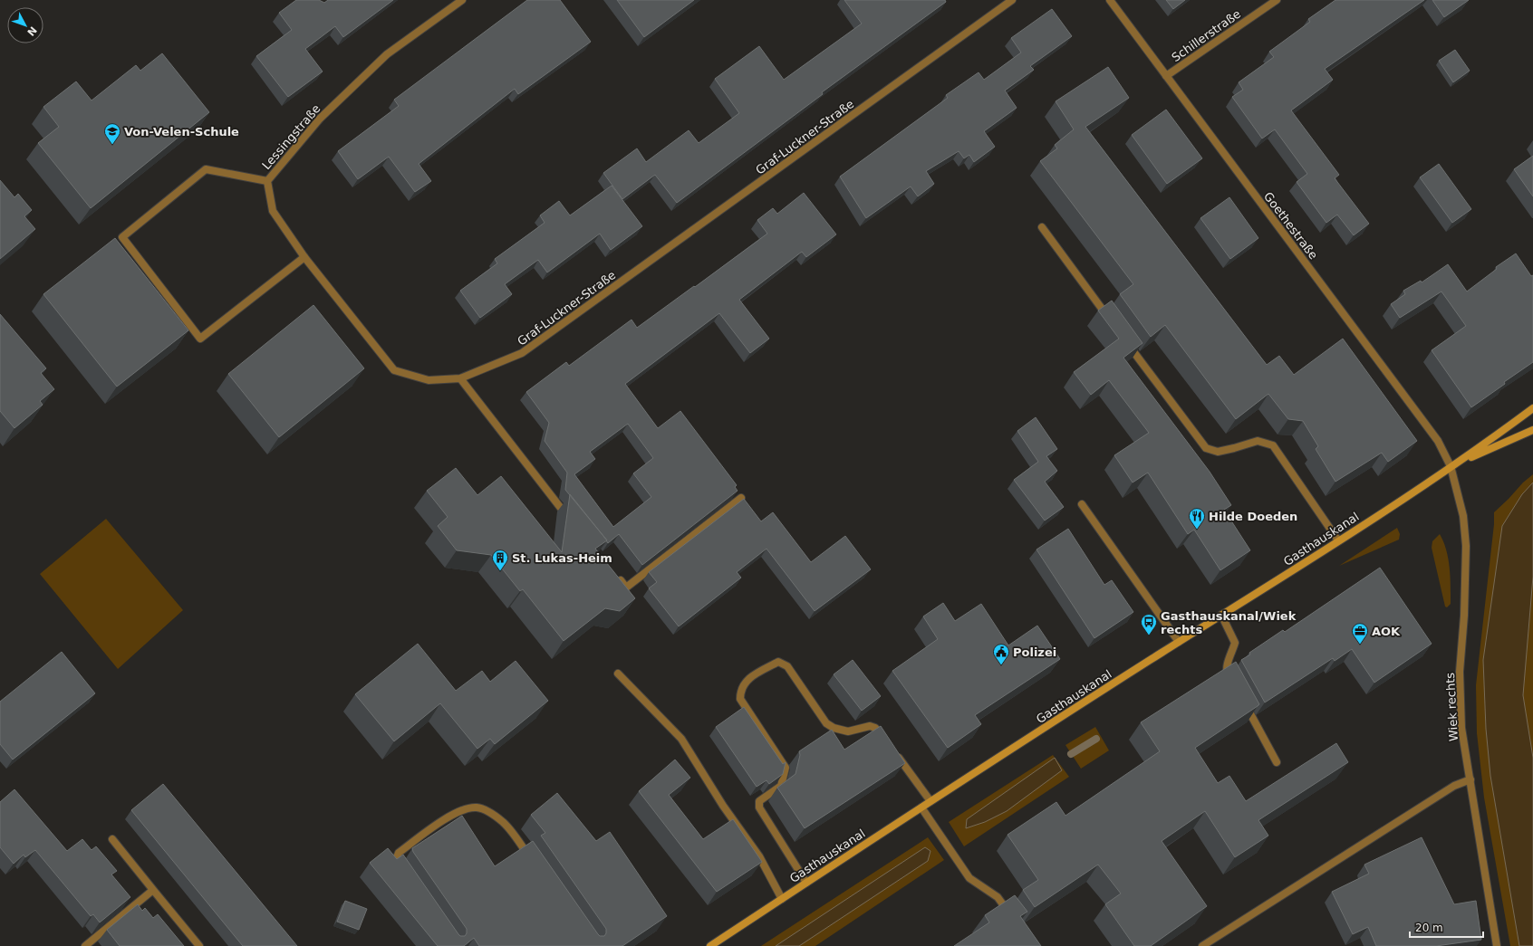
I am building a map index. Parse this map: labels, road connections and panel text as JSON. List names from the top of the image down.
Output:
{
  "streets": {
    "street": [
      "Schillerstraße",
      "Lessingstraße",
      "Graf-Luckner-Straße",
      "Goethestraße",
      "Gasthauskanal",
      "Wiek rechts"
    ]
  },
  "crossings": [
    ["Schillerstraße", "Goethestraße"],
    ["Lessingstraße", "Graf-Luckner-Straße"],
    ["Goethestraße", "Gasthauskanal"],
    ["Goethestraße", "Wiek rechts"],
    ["Gasthauskanal", "Wiek rechts"]
  ],
  "places": {
    "school or university": ["Von-Velen-Schule"],
    "restaurant": ["Hilde Doeden"],
    "building": ["St. Lukas-Heim"],
    "bus stop": ["Gasthauskanal/Wiek rechts"],
    "office": ["AOK"],
    "public building": ["Polizei"]
  },
  "scale_bar": "20 m",
  "north": "bottom right"
}
